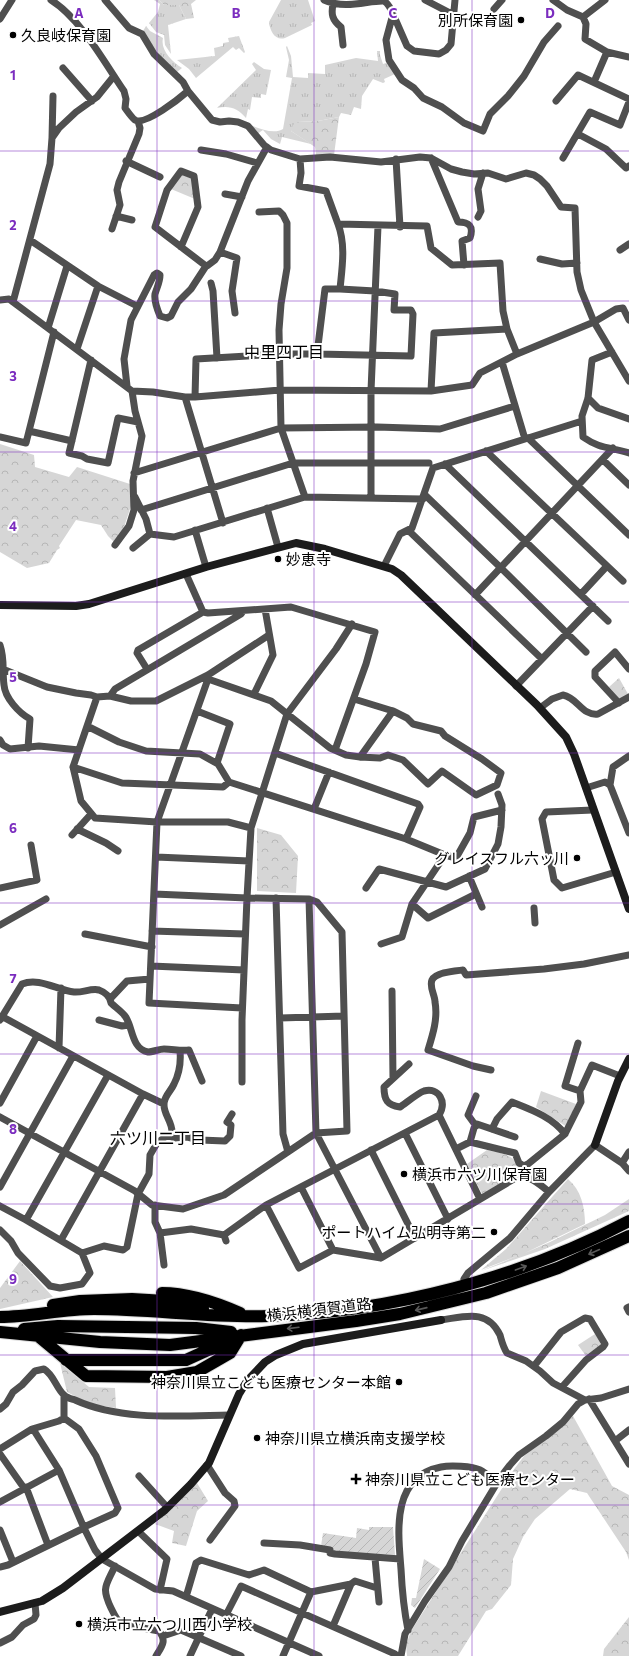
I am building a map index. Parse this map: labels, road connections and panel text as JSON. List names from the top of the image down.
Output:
{
  "streets": {
    "highway": ["横浜横須賀道路"]
  },
  "districts": ["中里四丁目", "六ツ川二丁目"],
  "places": {
    "other": [
      "別所保育園",
      "久良岐保育園",
      "妙恵寺",
      "グレイスフル六ッ川",
      "横浜市六ツ川保育園",
      "ポートハイム弘明寺第二",
      "神奈川県立こども医療センター本館",
      "神奈川県立横浜南支援学校",
      "横浜市立六つ川西小学校"
    ],
    "health": ["神奈川県立こども医療センター"]
  },
  "grid": {
    "columns": [
      "A",
      "B",
      "C",
      "D"
    ],
    "rows": [
      "1",
      "2",
      "3",
      "4",
      "5",
      "6",
      "7",
      "8",
      "9"
    ]
  }
}
